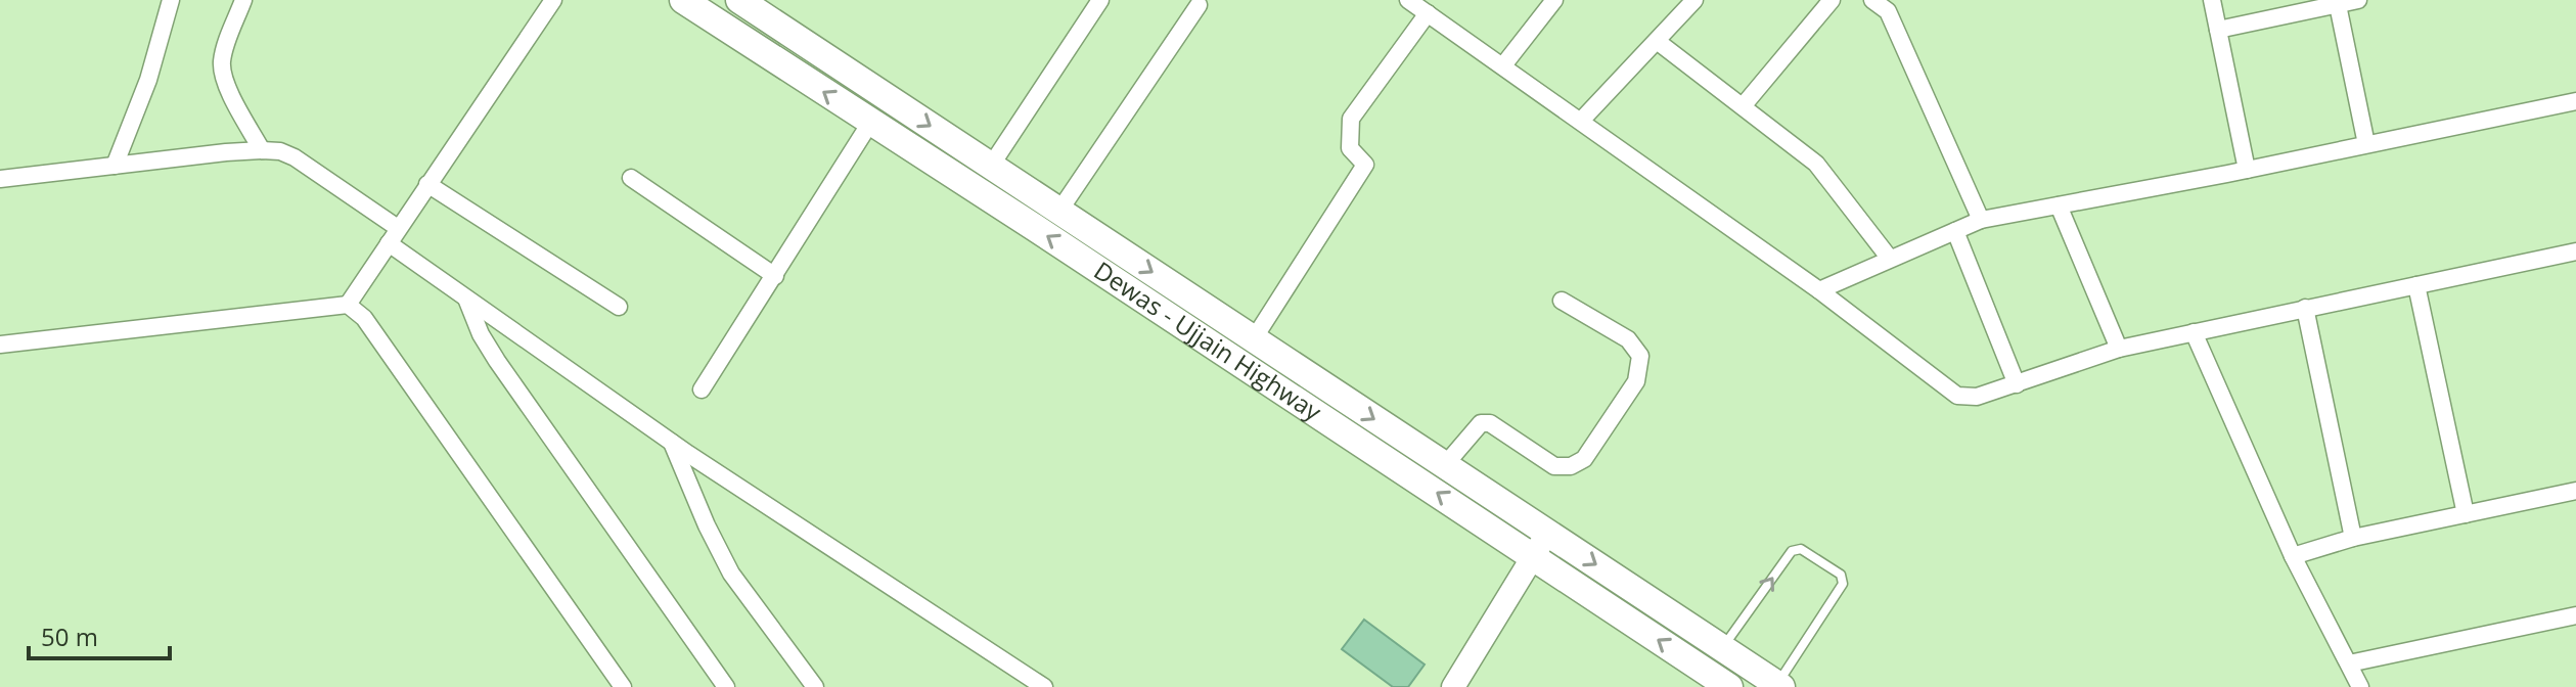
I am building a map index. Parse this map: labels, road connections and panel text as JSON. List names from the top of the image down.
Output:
{
  "streets": {
    "main road": ["Dewas - Ujjain Highway"]
  },
  "scale_bar": "50 m"
}
